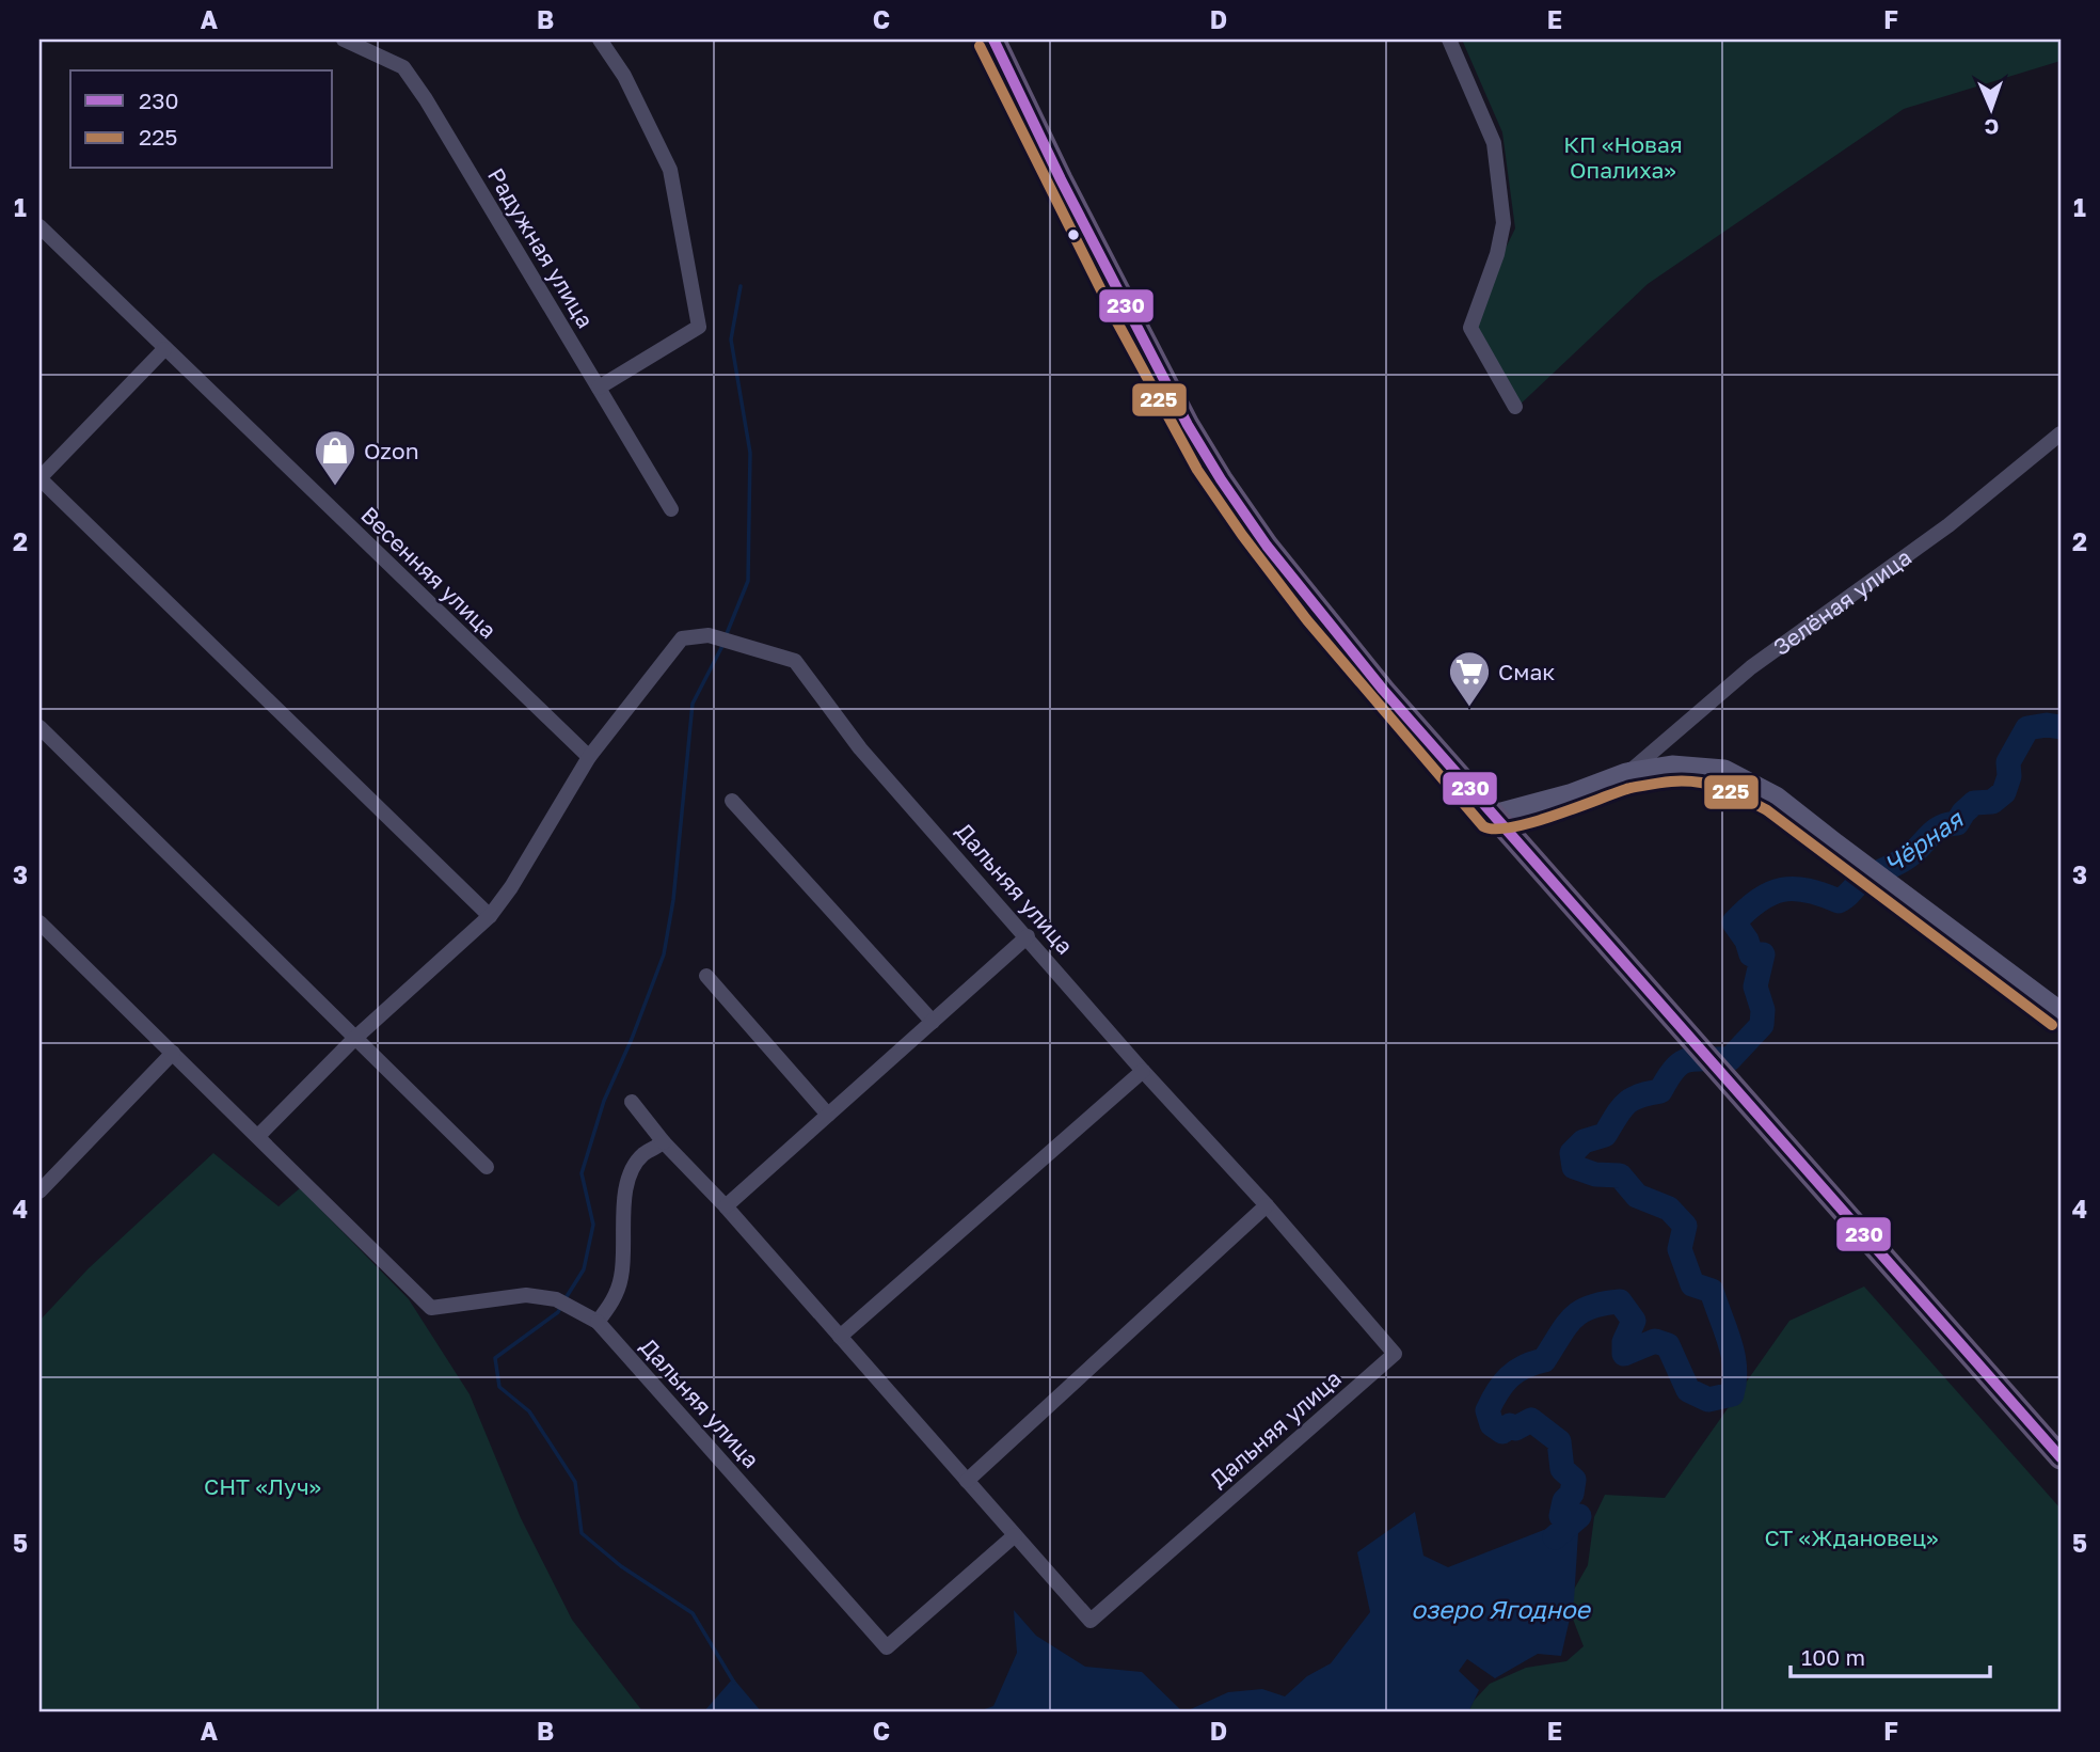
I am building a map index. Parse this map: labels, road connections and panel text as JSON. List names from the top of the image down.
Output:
{
  "streets": {
    "street": [
      "Радужная улица",
      "Весенняя улица",
      "Зелёная улица",
      "Дальняя улица"
    ]
  },
  "crossings": [
    ["Весенняя улица", "Дальняя улица"]
  ],
  "water": ["Чёрная", "озеро Ягодное"],
  "parks": ["КП «Новая Опалиха»", "СНТ «Луч»", "СТ «Ждановец»"],
  "places": {
    "shop": ["Ozon"],
    "supermarket": ["Смак"]
  },
  "lines": ["transit line 230", "transit line 225"],
  "legend": ["230", "225"],
  "scale_bar": "100 m",
  "north": "bottom",
  "grid": {
    "columns": [
      "A",
      "B",
      "C",
      "D",
      "E",
      "F"
    ],
    "rows": [
      "1",
      "2",
      "3",
      "4",
      "5"
    ]
  }
}
